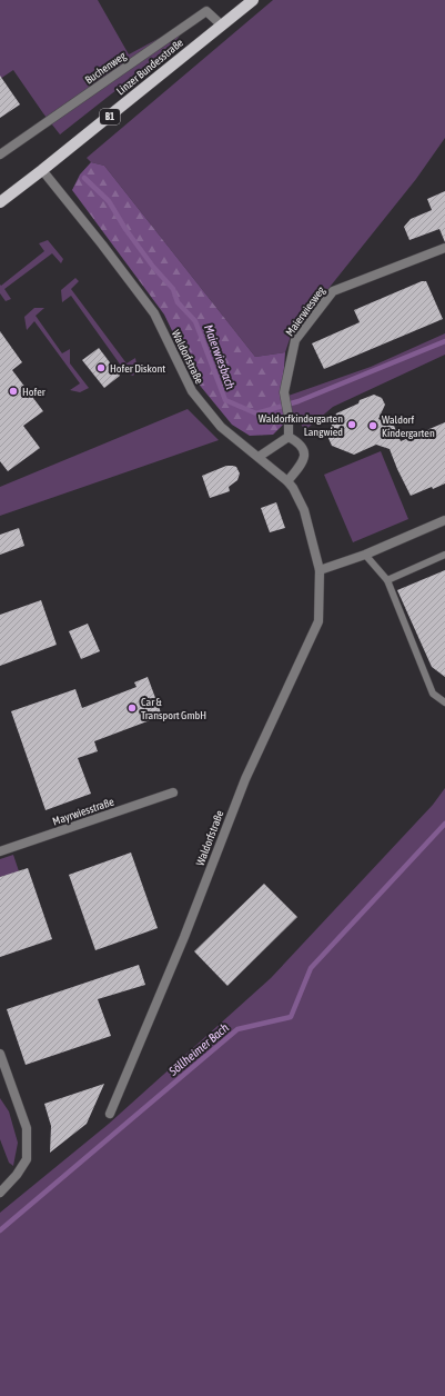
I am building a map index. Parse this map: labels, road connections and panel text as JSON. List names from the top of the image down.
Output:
{
  "streets": {
    "main road": ["Linzer Bundesstraße", "B1"],
    "street": [
      "Buchenweg",
      "Maierwiesweg",
      "Waldorfstraße",
      "Mayrwiesstraße"
    ]
  },
  "crossings": [
    ["Linzer Bundesstraße", "Buchenweg"],
    ["Linzer Bundesstraße", "B1"],
    ["Linzer Bundesstraße", "Waldorfstraße"],
    ["B1", "Waldorfstraße"]
  ],
  "water": ["Maierwiesbach", "Söllheimer Bach"],
  "places": [
    "Hofer Diskont",
    "Hofer",
    "Waldorfkindergarten Langwied",
    "Waldorf Kindergarten",
    "Car & Transport GmbH"
  ]
}
